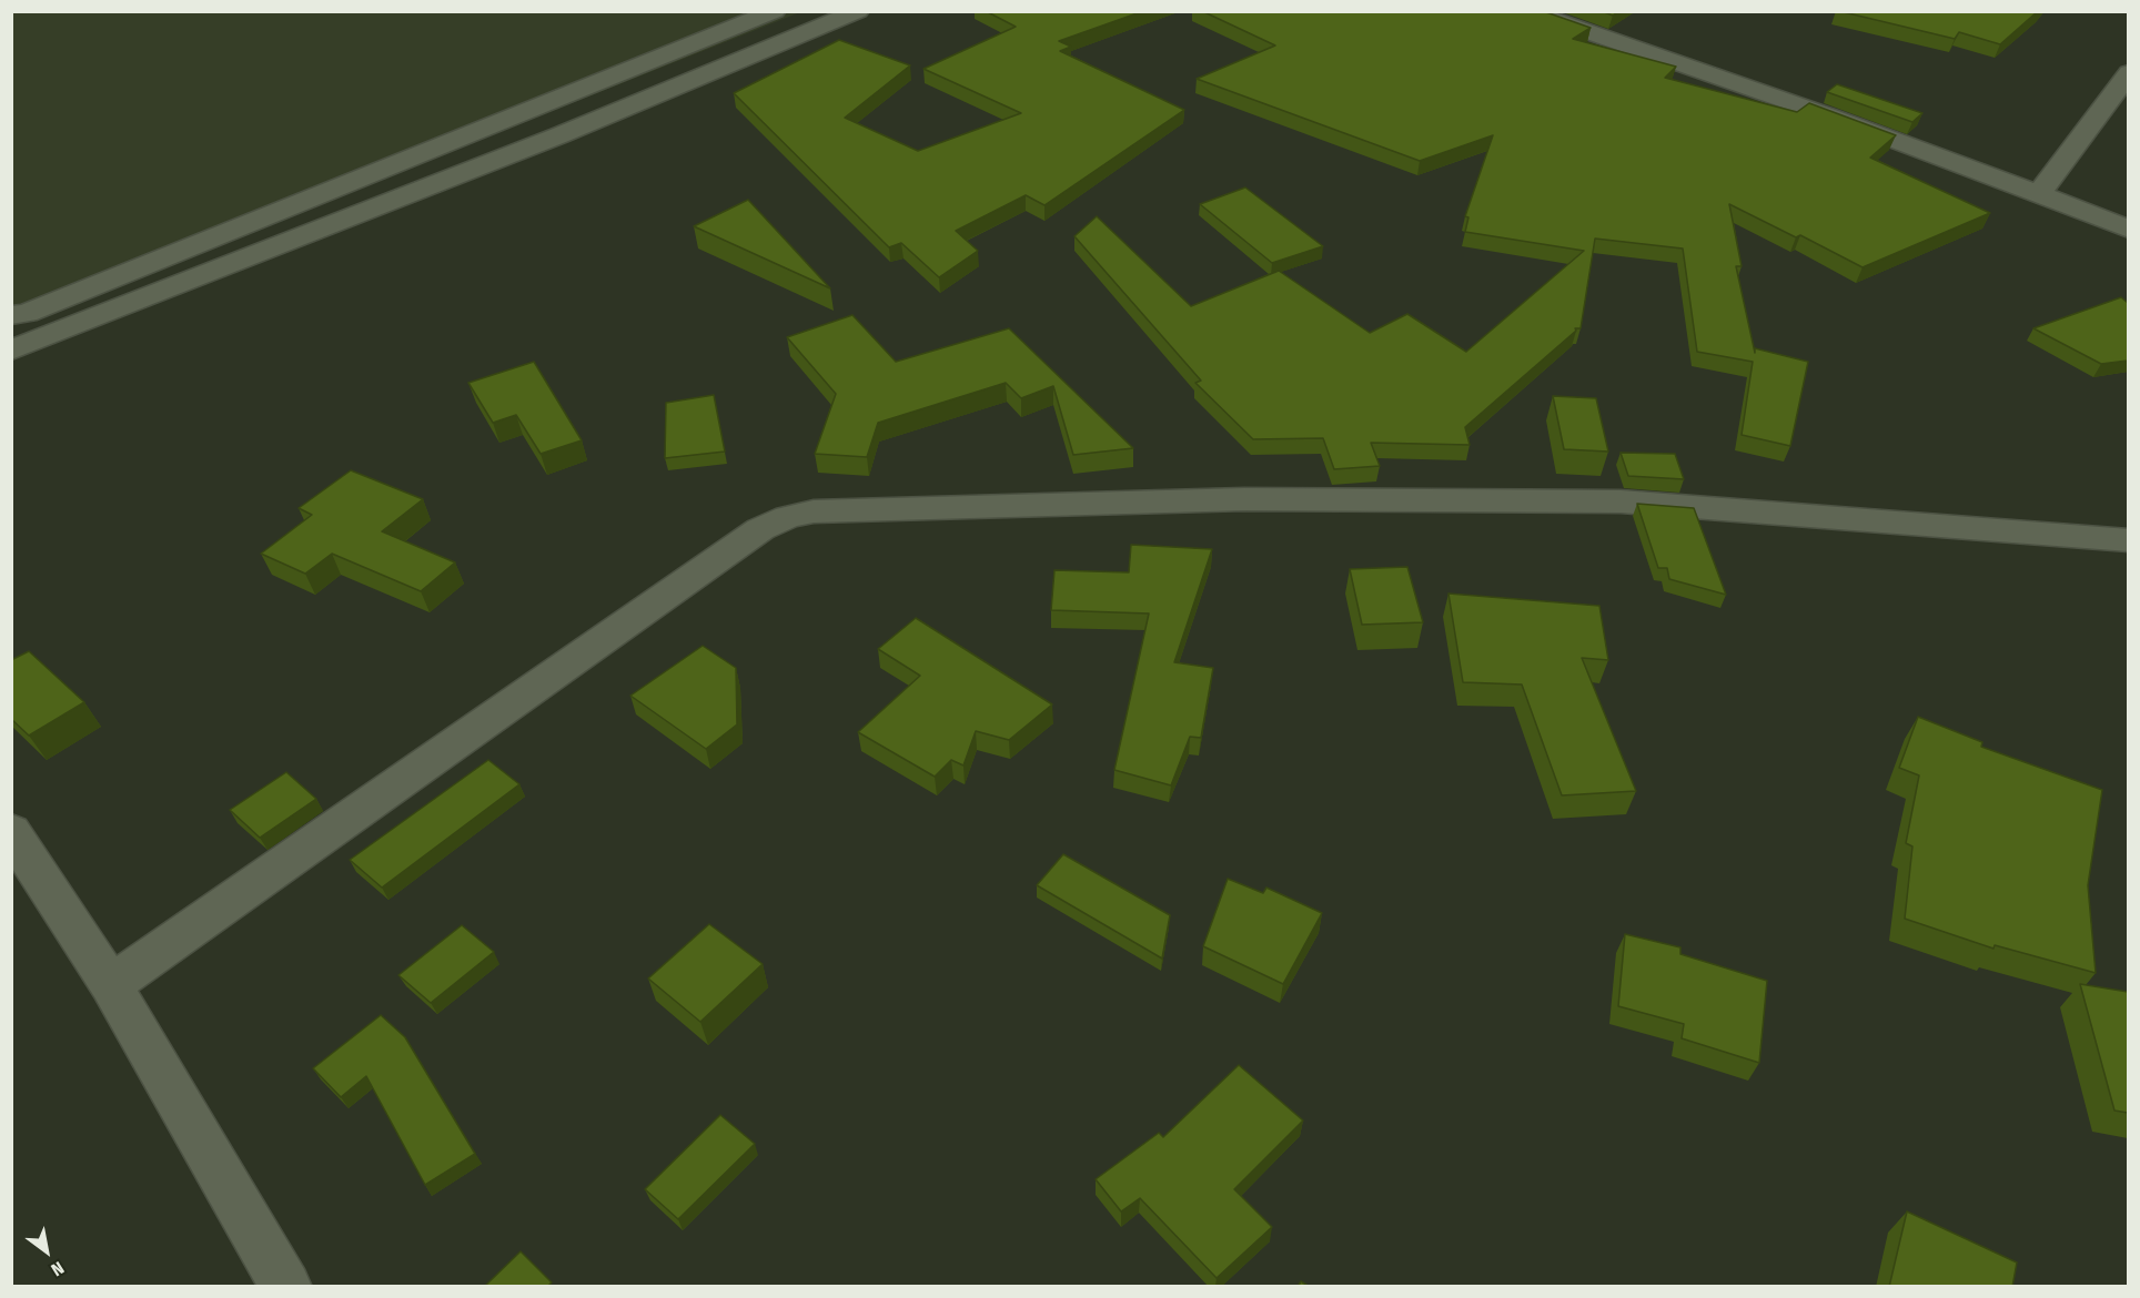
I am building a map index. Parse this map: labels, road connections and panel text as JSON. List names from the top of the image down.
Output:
{
  "north": "bottom right"
}
